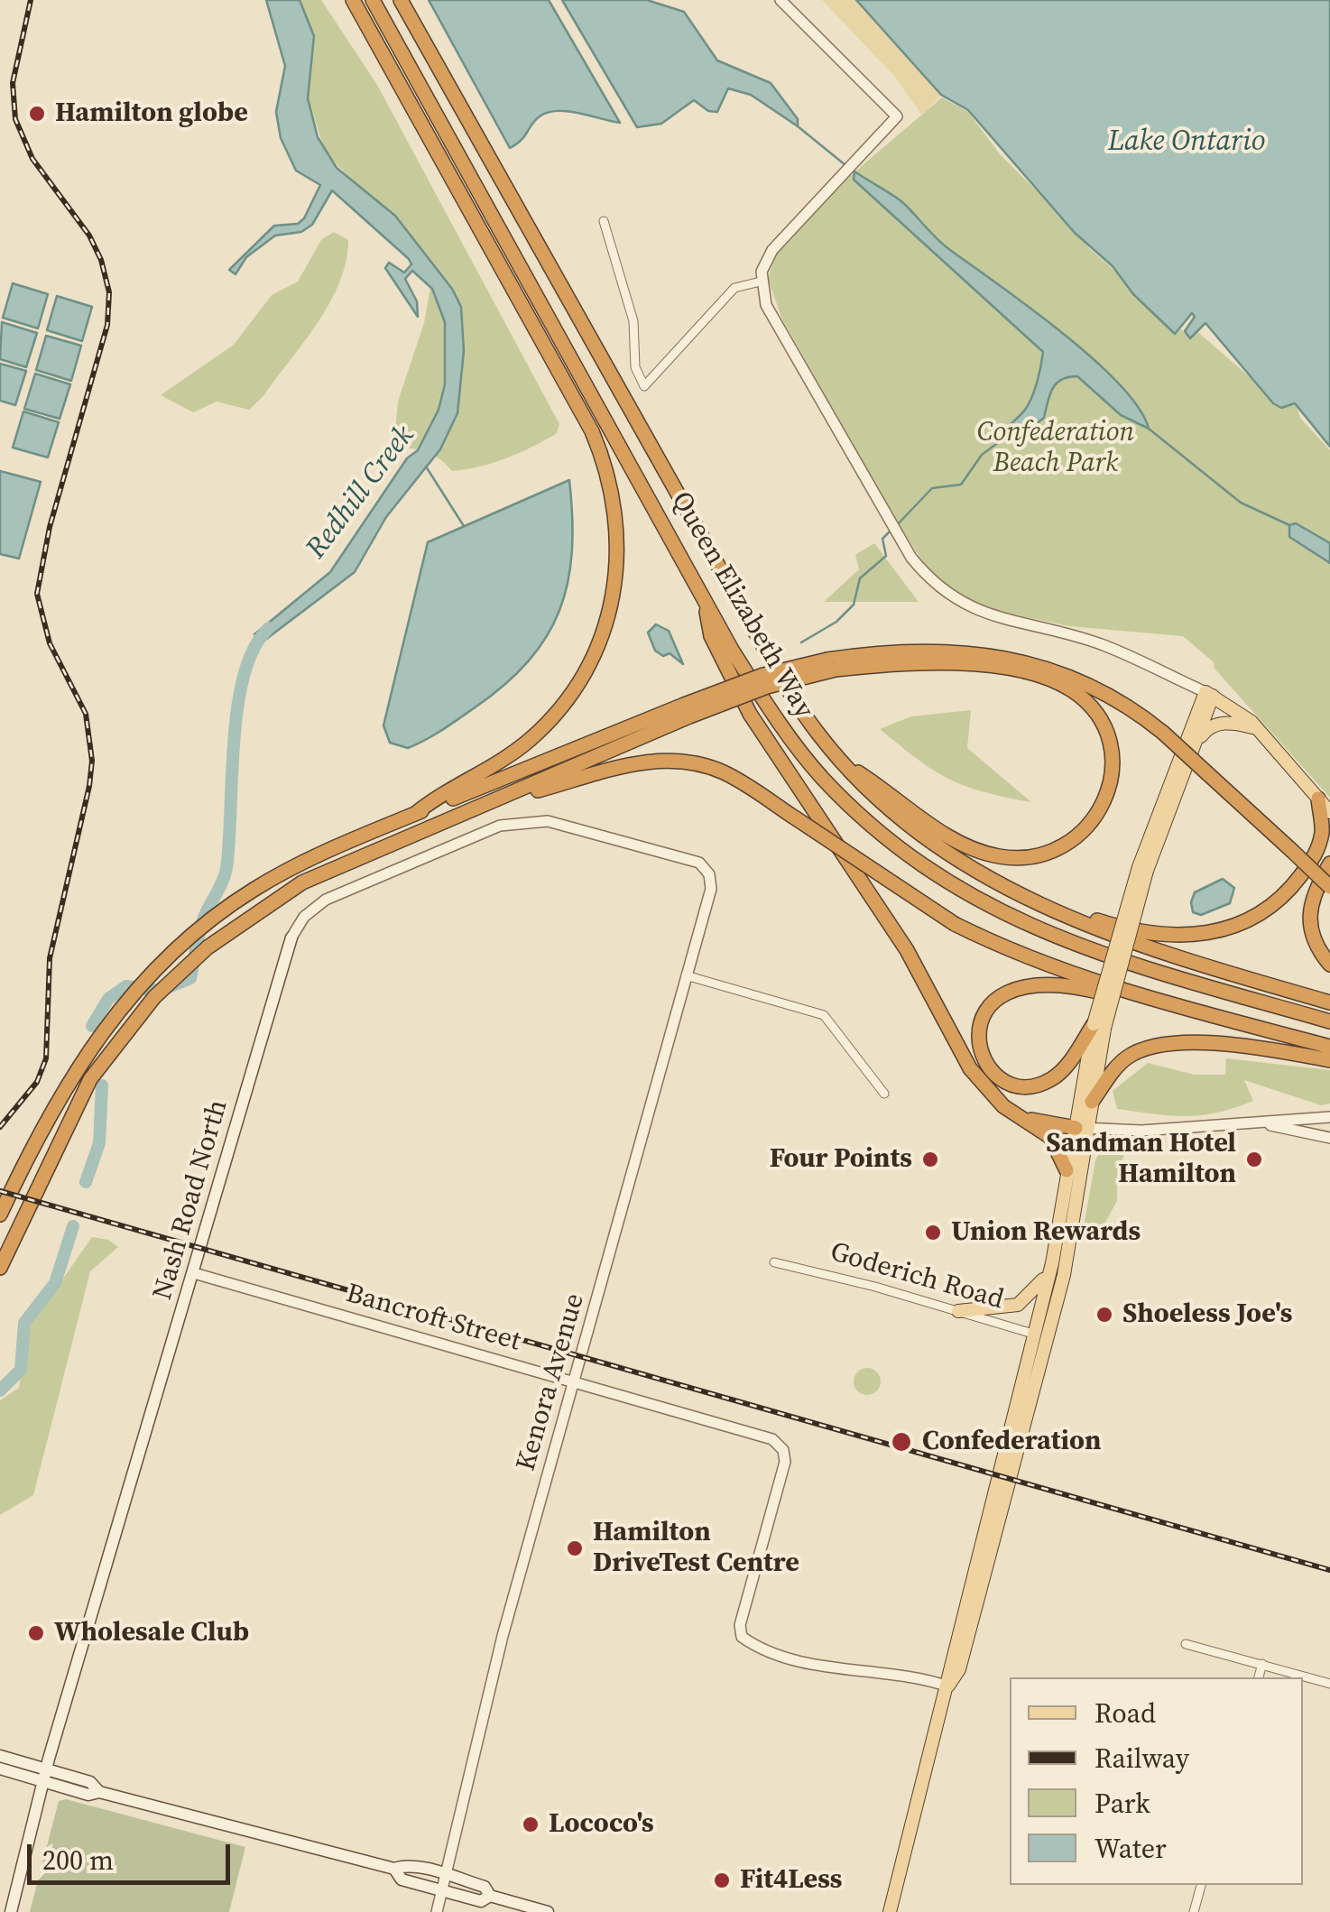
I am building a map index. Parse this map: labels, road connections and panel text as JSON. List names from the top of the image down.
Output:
{
  "streets": {
    "highway": ["Queen Elizabeth Way"],
    "main road": ["Nash Road North"],
    "street": ["Goderich Road", "Bancroft Street", "Kenora Avenue"]
  },
  "crossings": [
    ["Nash Road North", "Bancroft Street"],
    ["Nash Road North", "Kenora Avenue"],
    ["Bancroft Street", "Kenora Avenue"]
  ],
  "water": ["Lake Ontario", "Redhill Creek"],
  "parks": ["Confederation Beach Park"],
  "places": [
    "Hamilton globe",
    "Four Points",
    "Sandman Hotel Hamilton",
    "Union Rewards",
    "Shoeless Joe's",
    "Confederation",
    "Hamilton DriveTest Centre",
    "Wholesale Club",
    "Lococo's",
    "Fit4Less"
  ],
  "legend": [
    "Road",
    "Railway",
    "Park",
    "Water"
  ],
  "scale_bar": "200 m"
}
